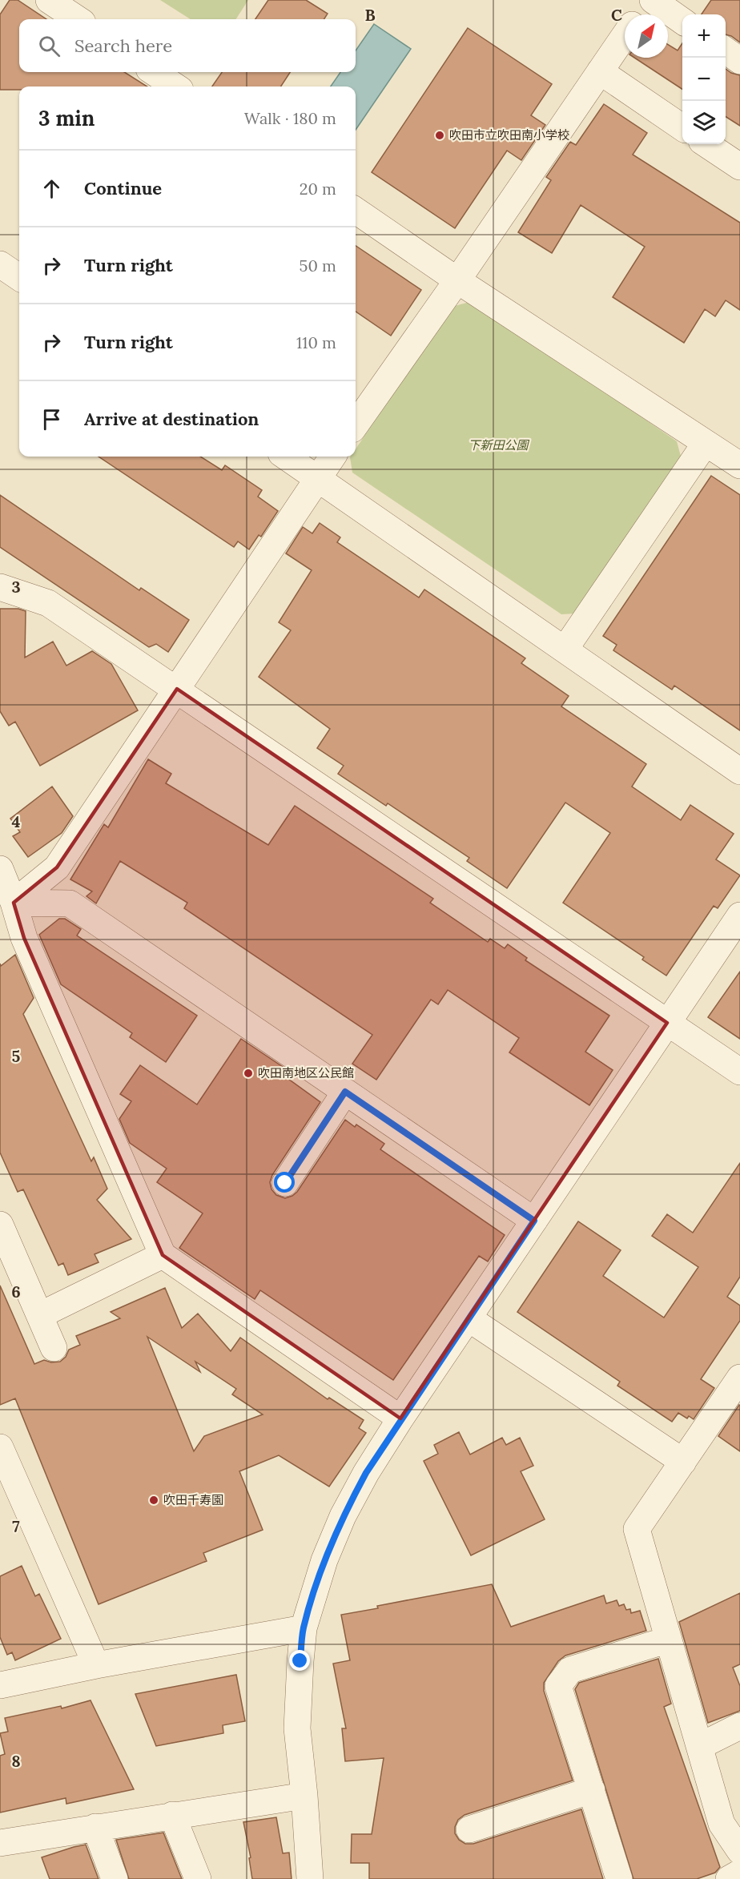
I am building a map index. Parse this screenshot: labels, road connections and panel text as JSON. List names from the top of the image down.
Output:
{
  "parks": ["下新田公園"],
  "places": ["吹田市立吹田南小学校", "吹田南地区公民館", "吹田千寿園"],
  "north": "top right",
  "page": {
    "map_buttons": ["+", "−"],
    "search": "Search here",
    "heading": ["3 min", "Walk · 180 m"],
    "list": [
      ["Continue", "20 m"],
      ["Turn right", "50 m"],
      ["Turn right", "110 m"],
      "Arrive at destination"
    ]
  },
  "grid": {
    "columns": ["B", "C"],
    "rows": [
      "3",
      "4",
      "5",
      "6",
      "7",
      "8"
    ]
  }
}
